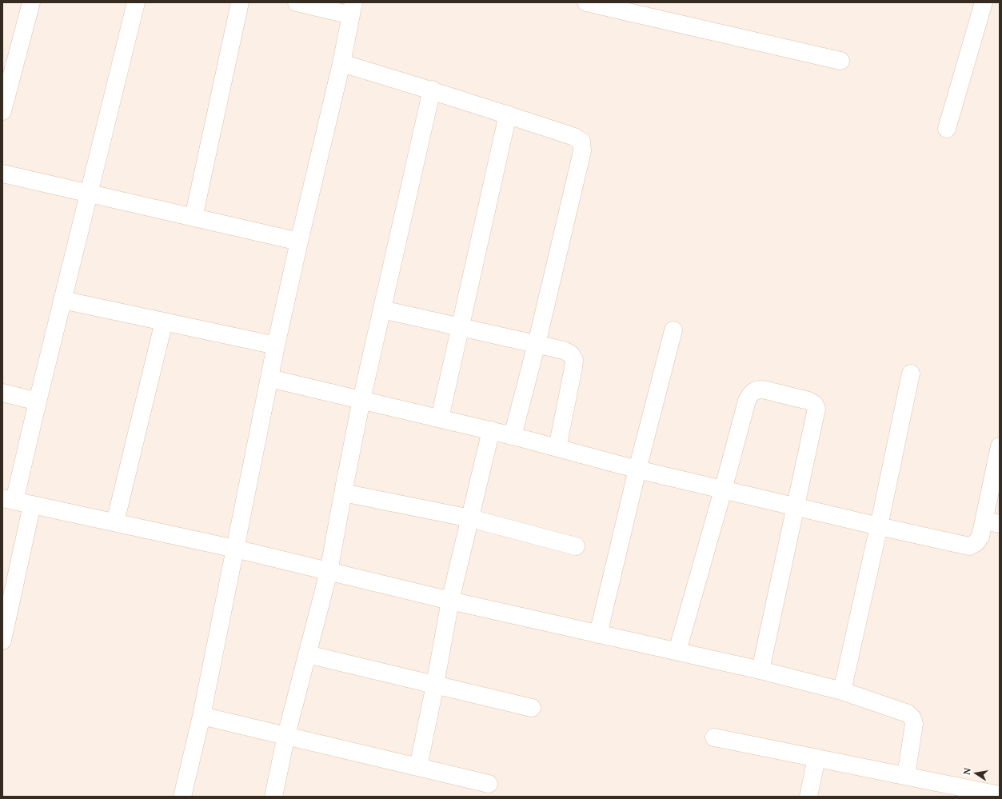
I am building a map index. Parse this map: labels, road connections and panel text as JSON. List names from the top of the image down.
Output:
{
  "north": "left"
}
